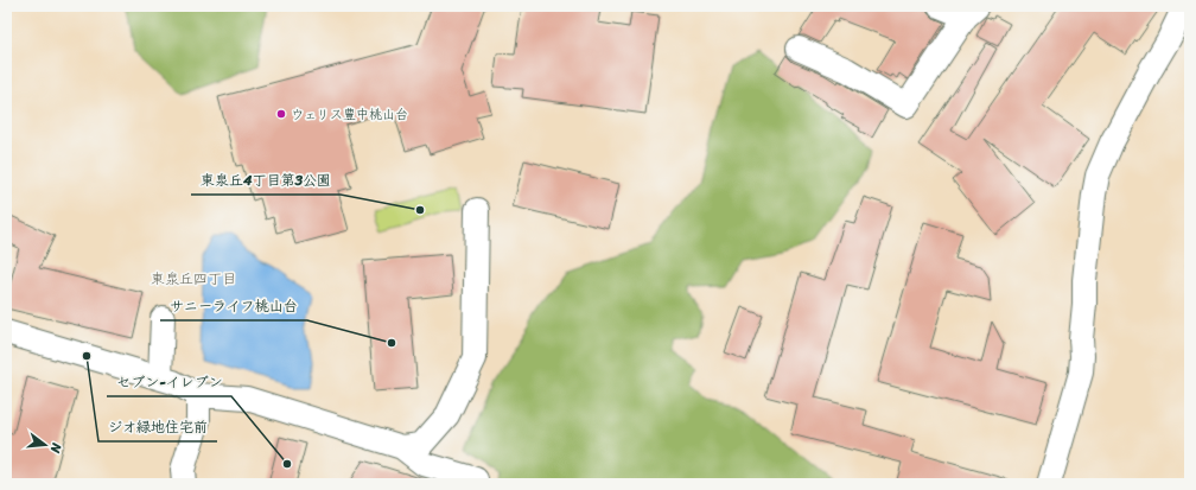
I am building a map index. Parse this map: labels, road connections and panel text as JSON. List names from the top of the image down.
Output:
{
  "districts": ["東泉丘四丁目"],
  "places": [
    "ウェリス豊中桃山台",
    "東泉丘4丁目第3公園",
    "サニーライフ桃山台",
    "ジオ緑地住宅前",
    "セブン-イレブン"
  ],
  "north": "right"
}
